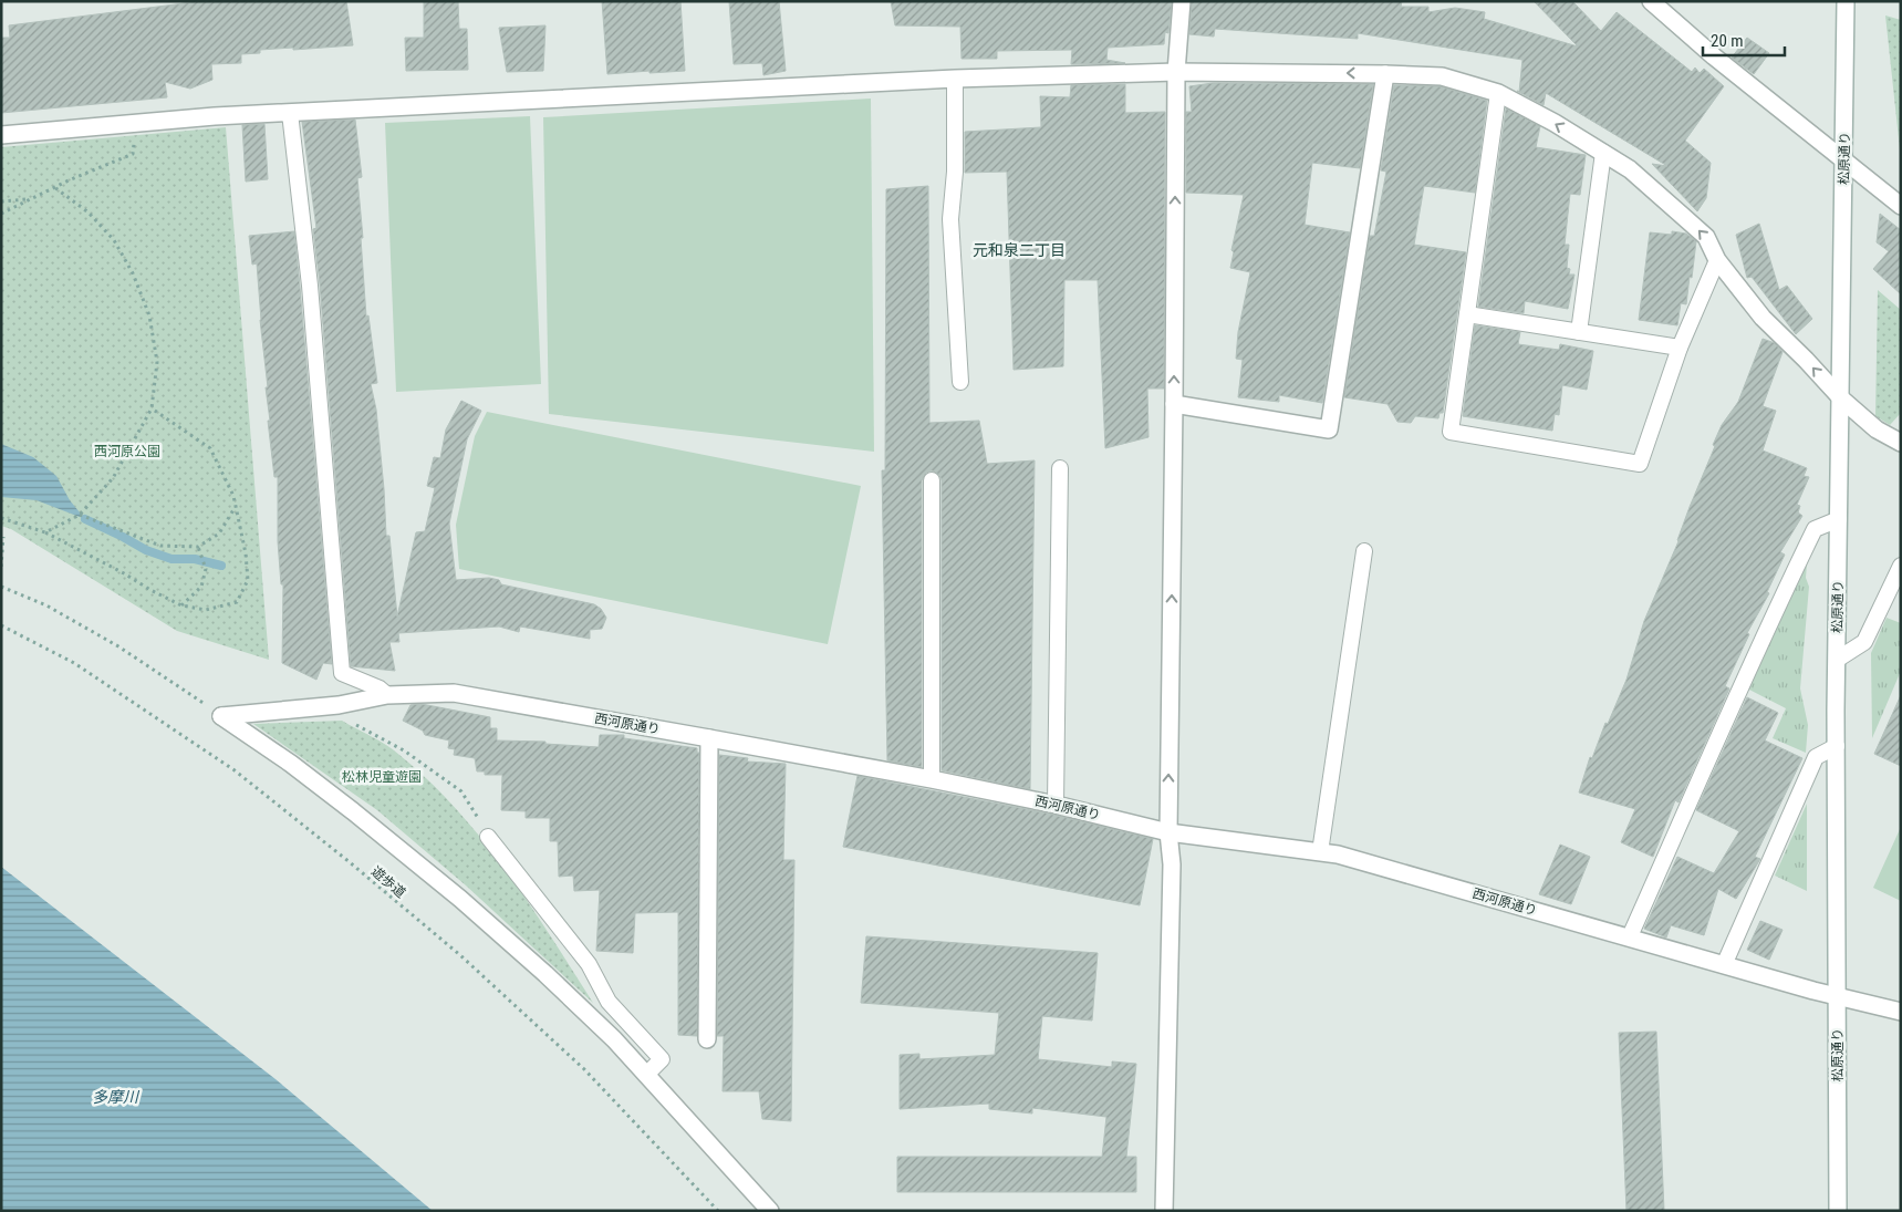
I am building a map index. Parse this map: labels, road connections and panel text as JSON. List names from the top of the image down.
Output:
{
  "streets": {
    "street": ["松原通り", "西河原通り"],
    "path": ["遊歩道"]
  },
  "crossings": [
    ["松原通り", "西河原通り"]
  ],
  "districts": ["元和泉二丁目"],
  "water": ["多摩川"],
  "parks": ["西河原公園", "松林児童遊園"],
  "scale_bar": "20 m"
}
